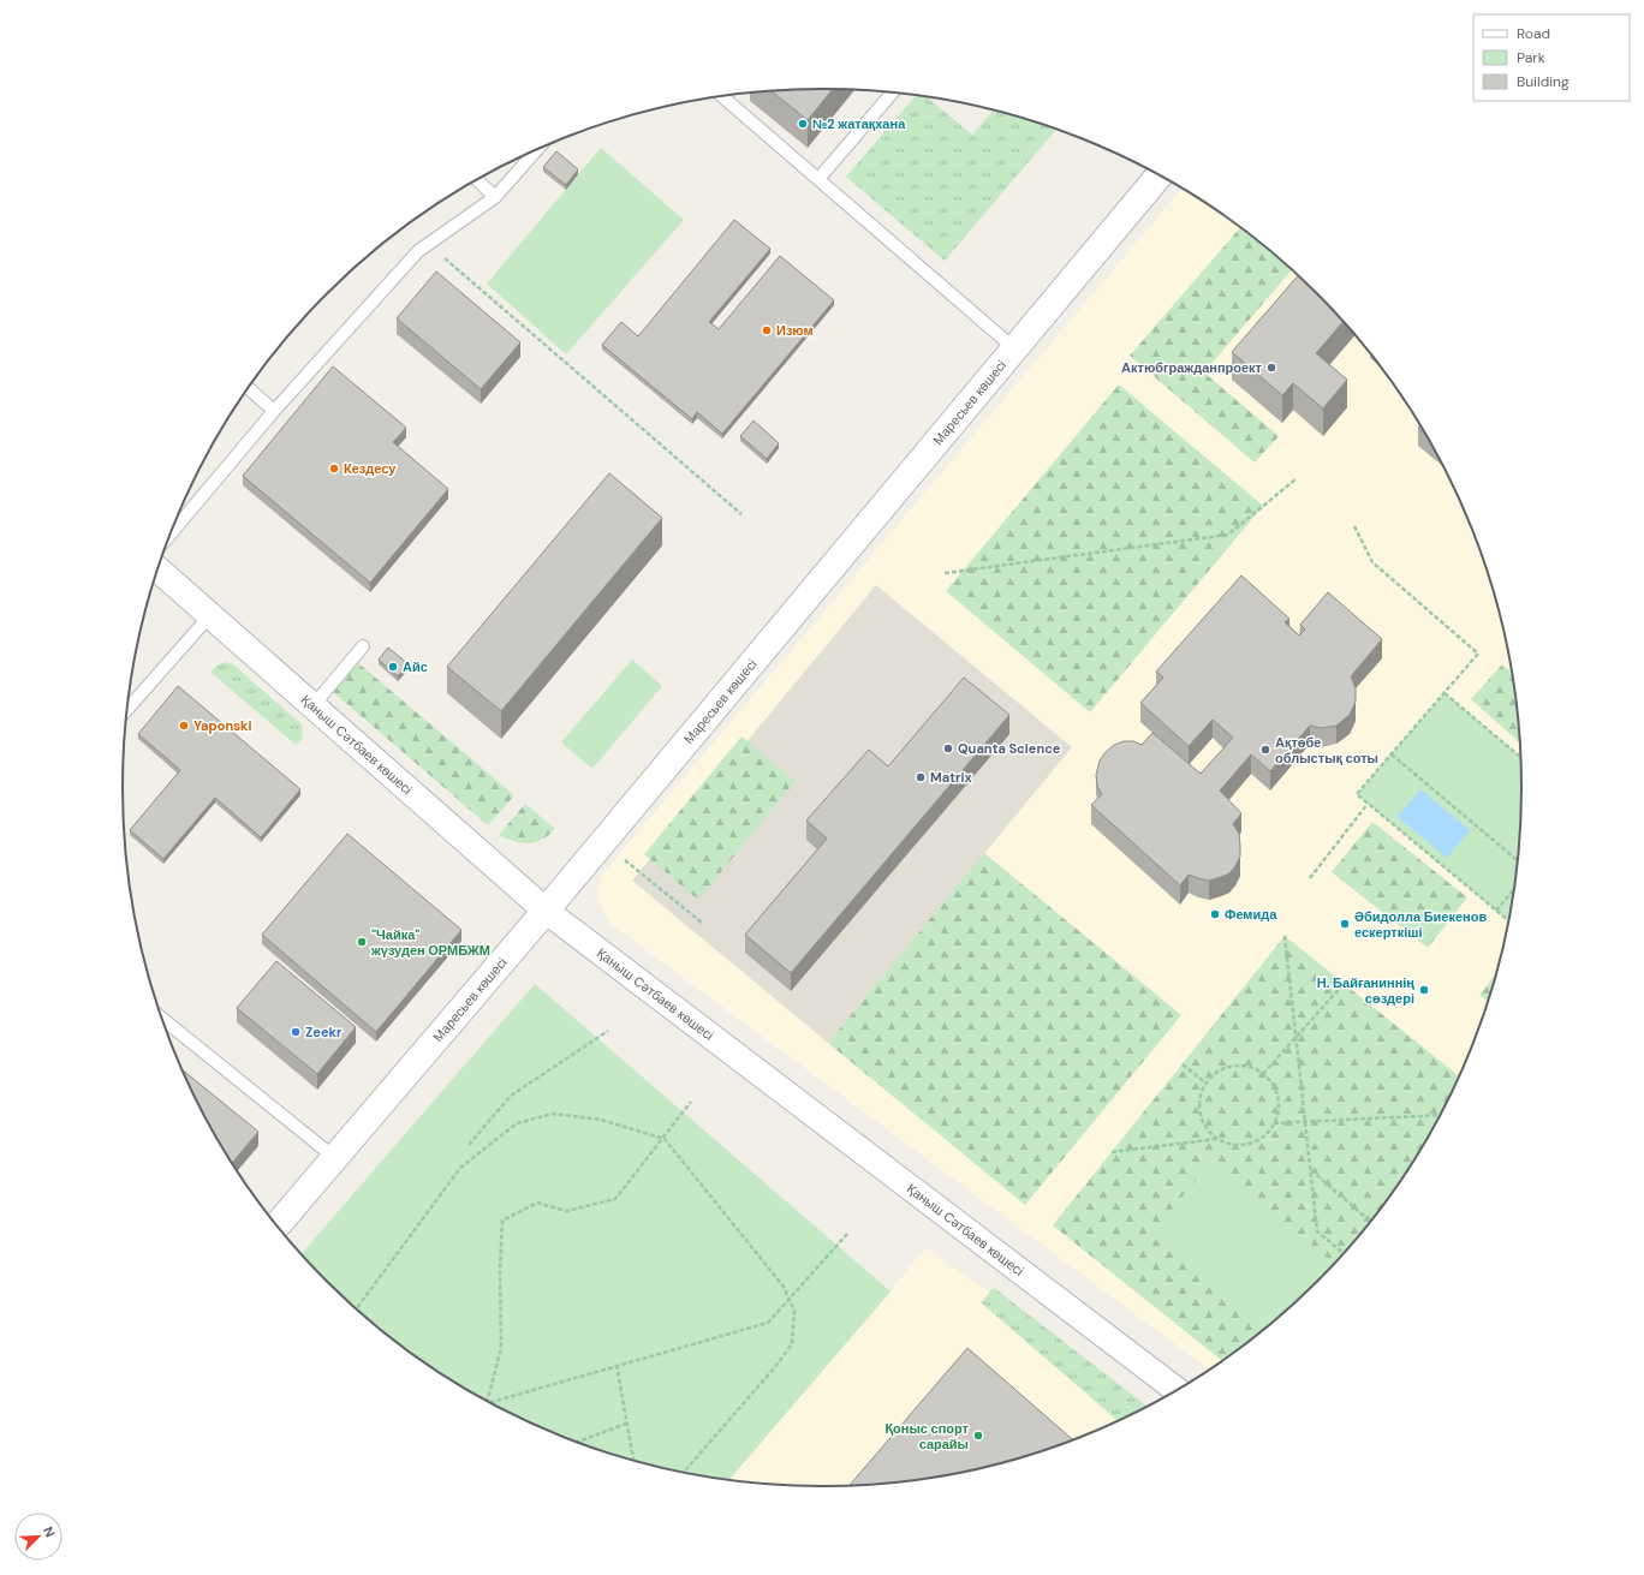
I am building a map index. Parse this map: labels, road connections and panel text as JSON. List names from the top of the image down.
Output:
{
  "streets": {
    "street": ["Маресьев көшесі", "Қаныш Сәтбаев көшесі"]
  },
  "crossings": [
    ["Маресьев көшесі", "Қаныш Сәтбаев көшесі"]
  ],
  "places": [
    "№2 жатақхана",
    "Изюм",
    "Актюбгражданпроект",
    "Кездесу",
    "Айс",
    "Yaponski",
    "Quanta Science",
    "Ақтөбе облыстық соты",
    "Matrix",
    "Фемида",
    "Әбидолла Биекенов ескерткіші",
    "\"Чайка\" жүзуден ОРМБЖМ",
    "Н. Байғаниннің сөздері",
    "Zeekr",
    "Қоныс спорт сарайы"
  ],
  "legend": ["Road", "Park", "Building"],
  "north": "top right"
}
